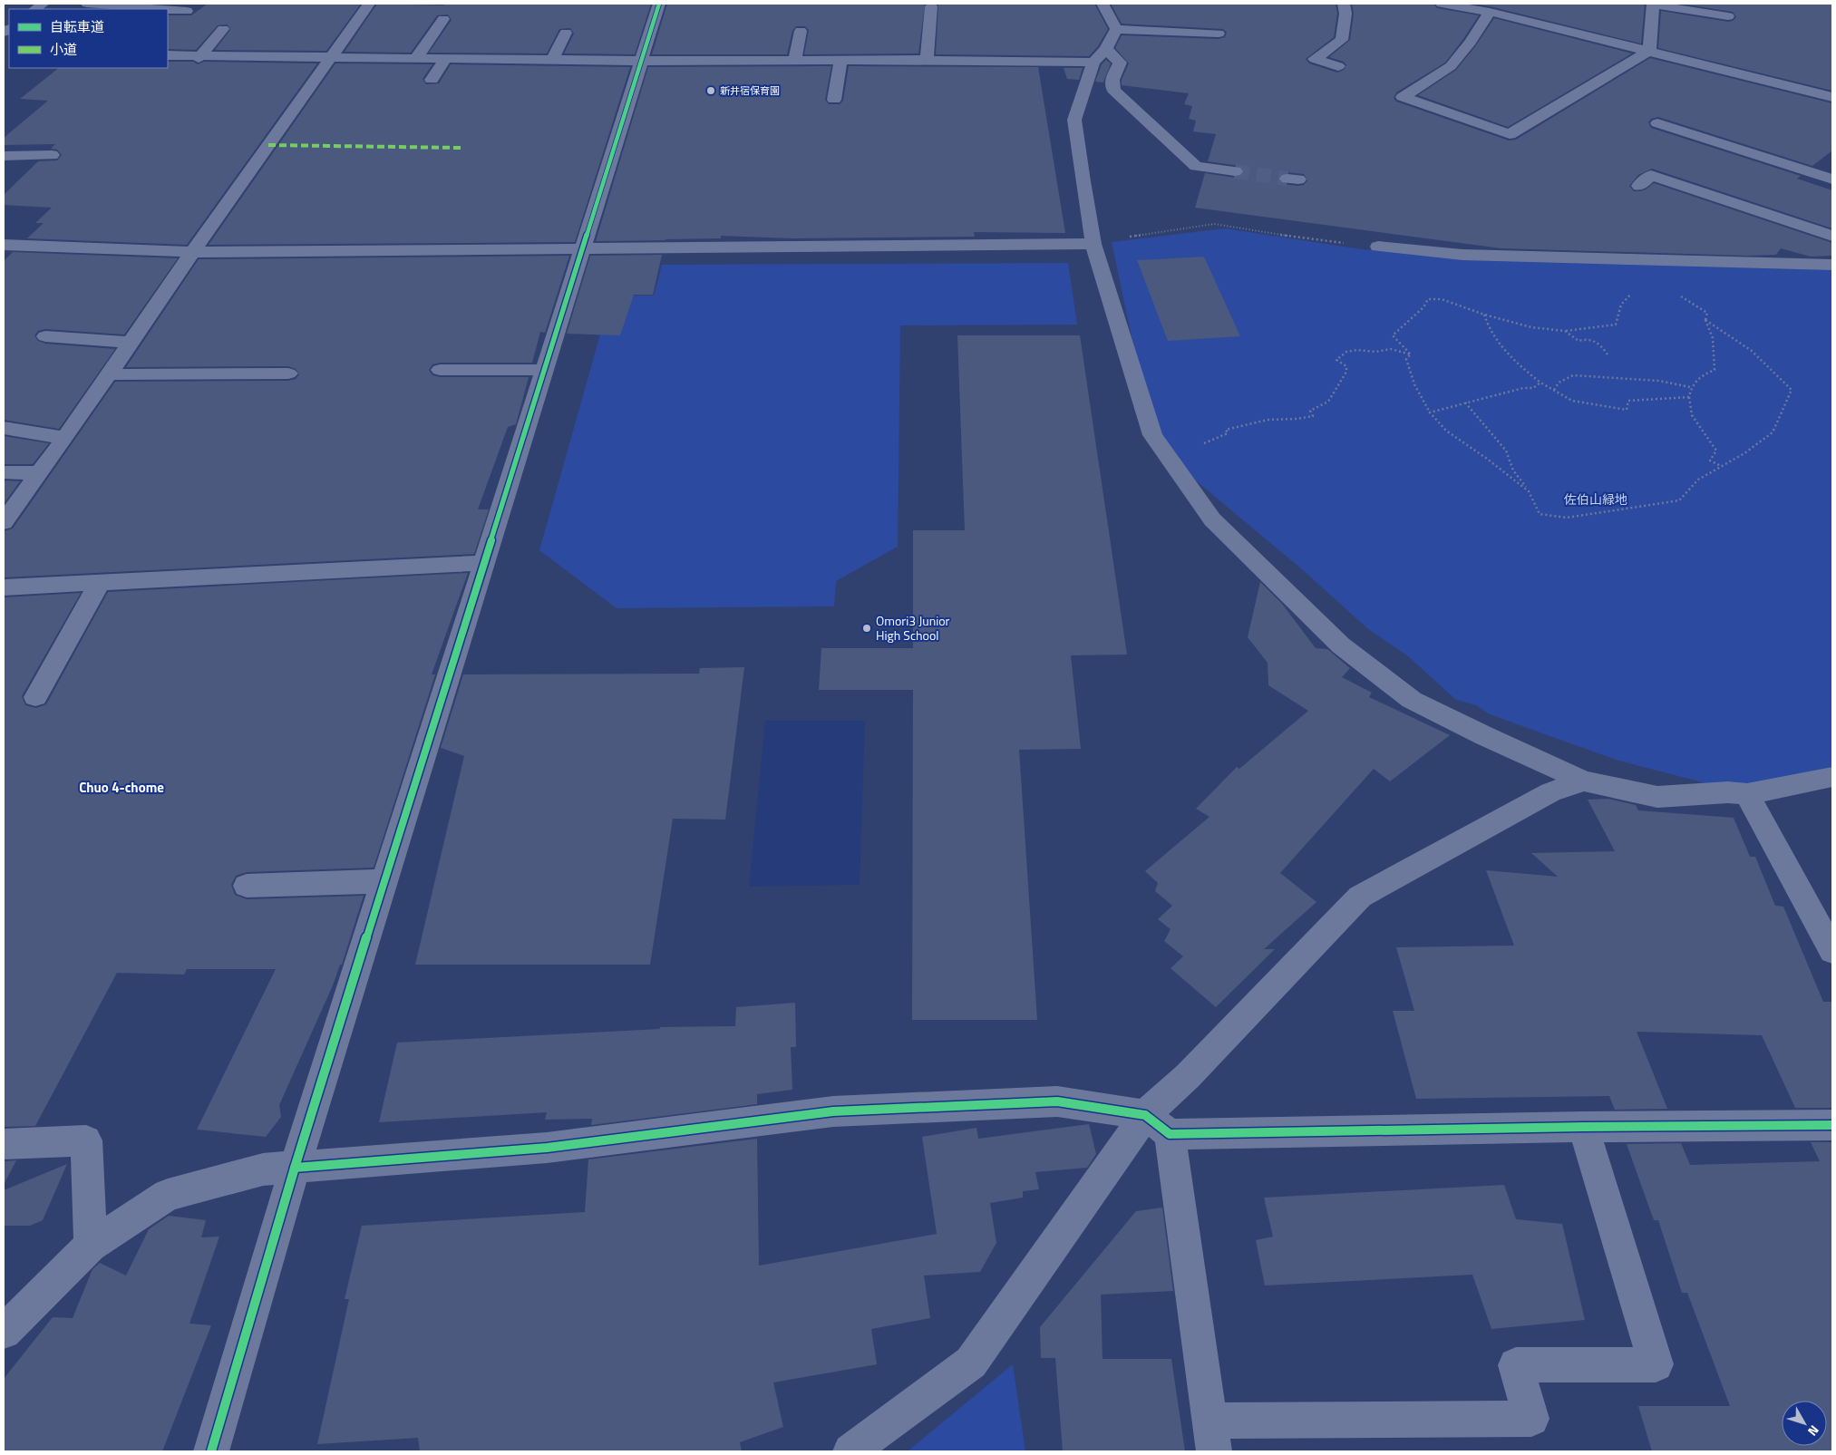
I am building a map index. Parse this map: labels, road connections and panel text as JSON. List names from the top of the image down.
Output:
{
  "districts": ["Chuo 4-chome"],
  "parks": ["佐伯山緑地"],
  "places": ["新井宿保育園", "Omori3 Junior High School"],
  "legend": ["自転車道", "小道"],
  "north": "bottom right"
}
